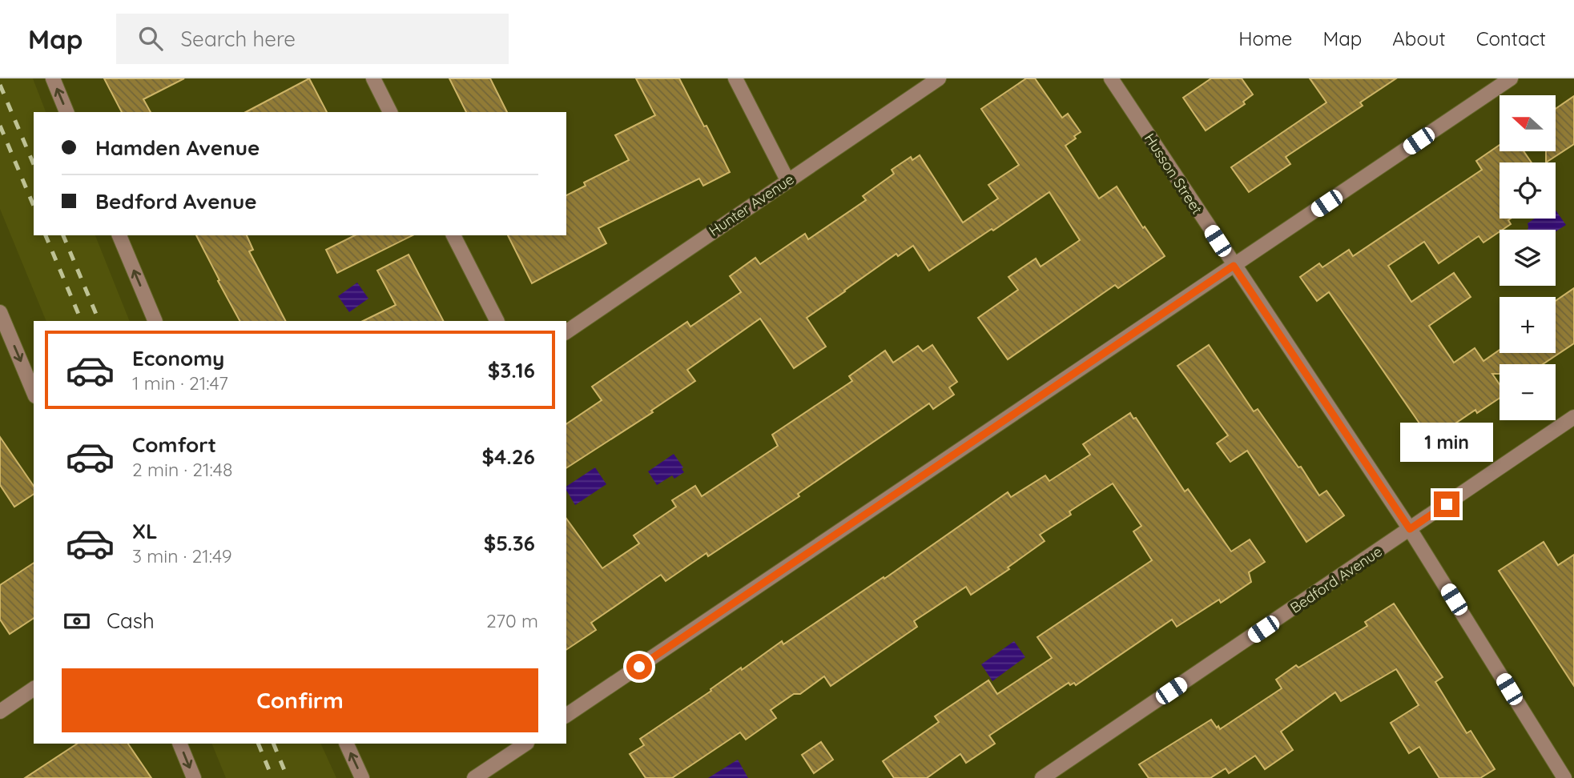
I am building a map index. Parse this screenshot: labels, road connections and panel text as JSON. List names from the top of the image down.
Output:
{
  "streets": {
    "street": ["Husson Street", "Hunter Avenue", "Bedford Avenue"]
  },
  "crossings": [
    ["Husson Street", "Bedford Avenue"]
  ],
  "north": "left",
  "page": {
    "header": "Map",
    "search": "Search here",
    "nav": [
      "Home",
      "Map",
      "About",
      "Contact"
    ],
    "map_buttons": ["+", "−"],
    "banner": ["Hamden Avenue", "Bedford Avenue"],
    "list": [
      {
        "name": "Economy",
        "note": "1 min · 21:47",
        "value": "$3.16"
      },
      {
        "name": "Comfort",
        "note": "2 min · 21:48",
        "value": "$4.26"
      },
      {
        "name": "XL",
        "note": "3 min · 21:49",
        "value": "$5.36"
      }
    ],
    "bubble": "1 min",
    "pay": ["Cash", "270 m"],
    "buttons": "Confirm"
  }
}
